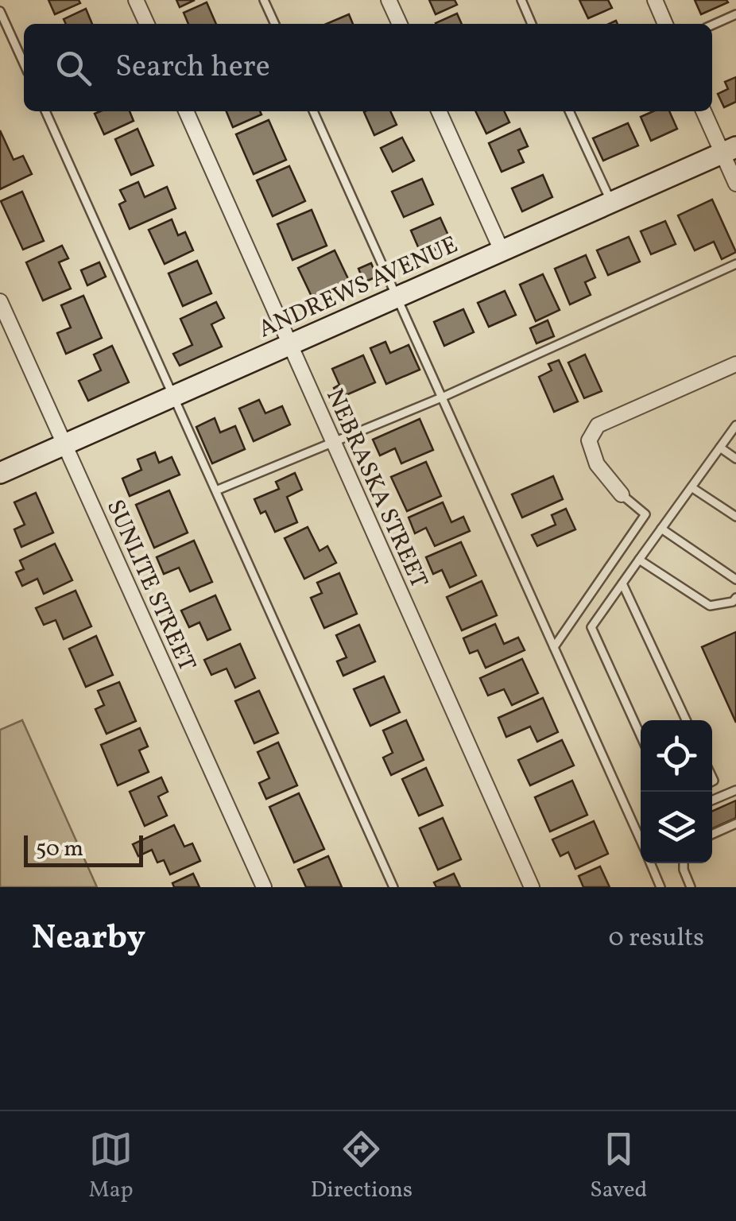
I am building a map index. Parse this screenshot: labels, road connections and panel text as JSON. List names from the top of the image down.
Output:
{
  "streets": {
    "street": ["ANDREWS AVENUE", "NEBRASKA STREET", "SUNLITE STREET"]
  },
  "crossings": [
    ["ANDREWS AVENUE", "NEBRASKA STREET"],
    ["ANDREWS AVENUE", "SUNLITE STREET"]
  ],
  "scale_bar": "50 m",
  "page": {
    "search": "Search here",
    "scale": "50 m",
    "heading": ["Nearby", "0 results"],
    "nav": ["Map", "Directions", "Saved"]
  }
}
